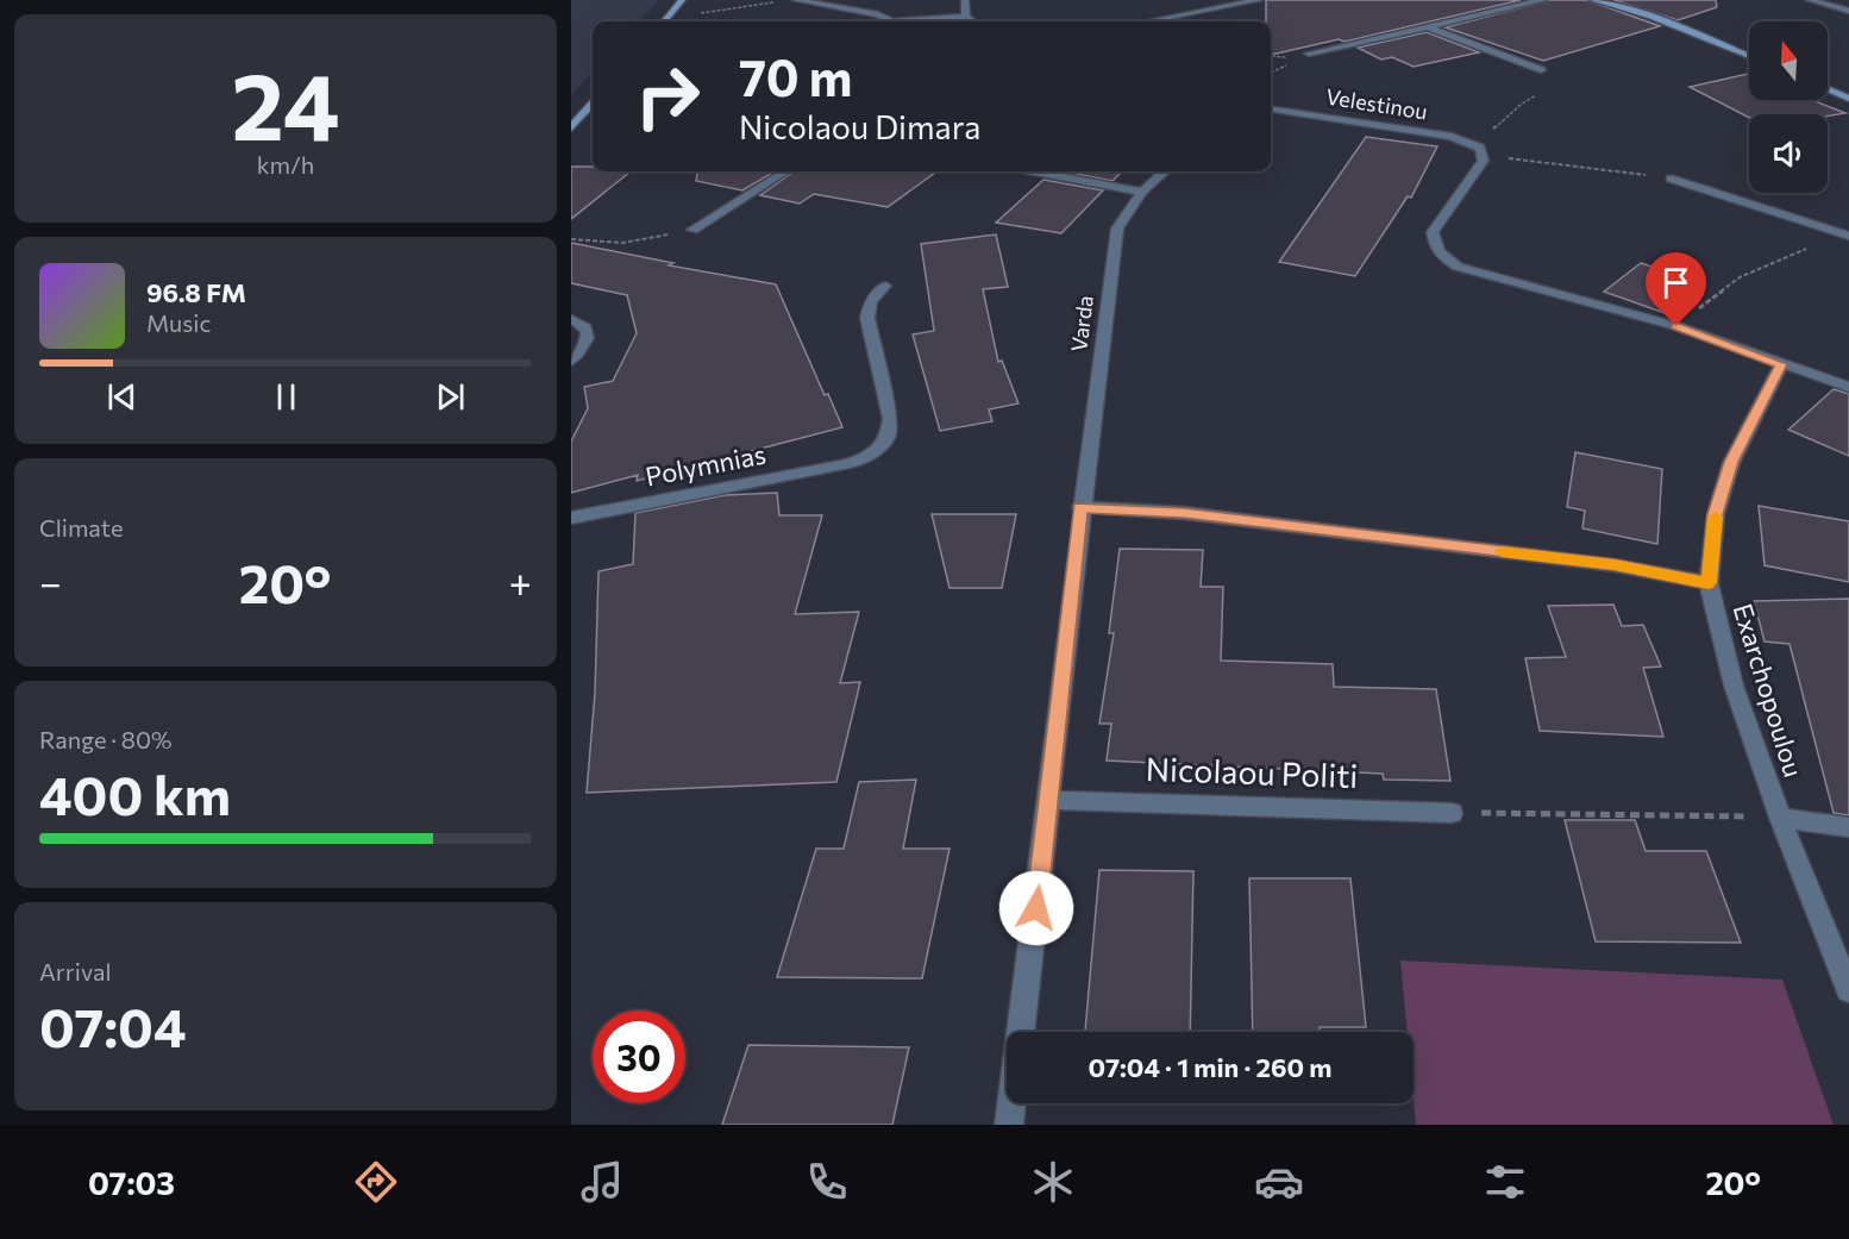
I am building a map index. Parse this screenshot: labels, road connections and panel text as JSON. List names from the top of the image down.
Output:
{
  "streets": {
    "street": [
      "Velestinou",
      "Varda",
      "Polymnias",
      "Exarchopoulou",
      "Nicolaou Politi"
    ]
  },
  "crossings": [
    ["Varda", "Nicolaou Politi"]
  ],
  "north": "top",
  "page": {
    "tile": [
      ["24", "km/h"],
      "Climate",
      ["Range · 80%", "400 km"],
      ["Arrival", "07:04"]
    ],
    "turn": ["70 m", "Nicolaou Dimara"],
    "song": ["96.8 FM", "Music"],
    "heat": ["−", "20°", "+"],
    "limit": "30",
    "trip": "07:04 · 1 min · 260 m",
    "tabs": ["07:03", "20°"]
  }
}
